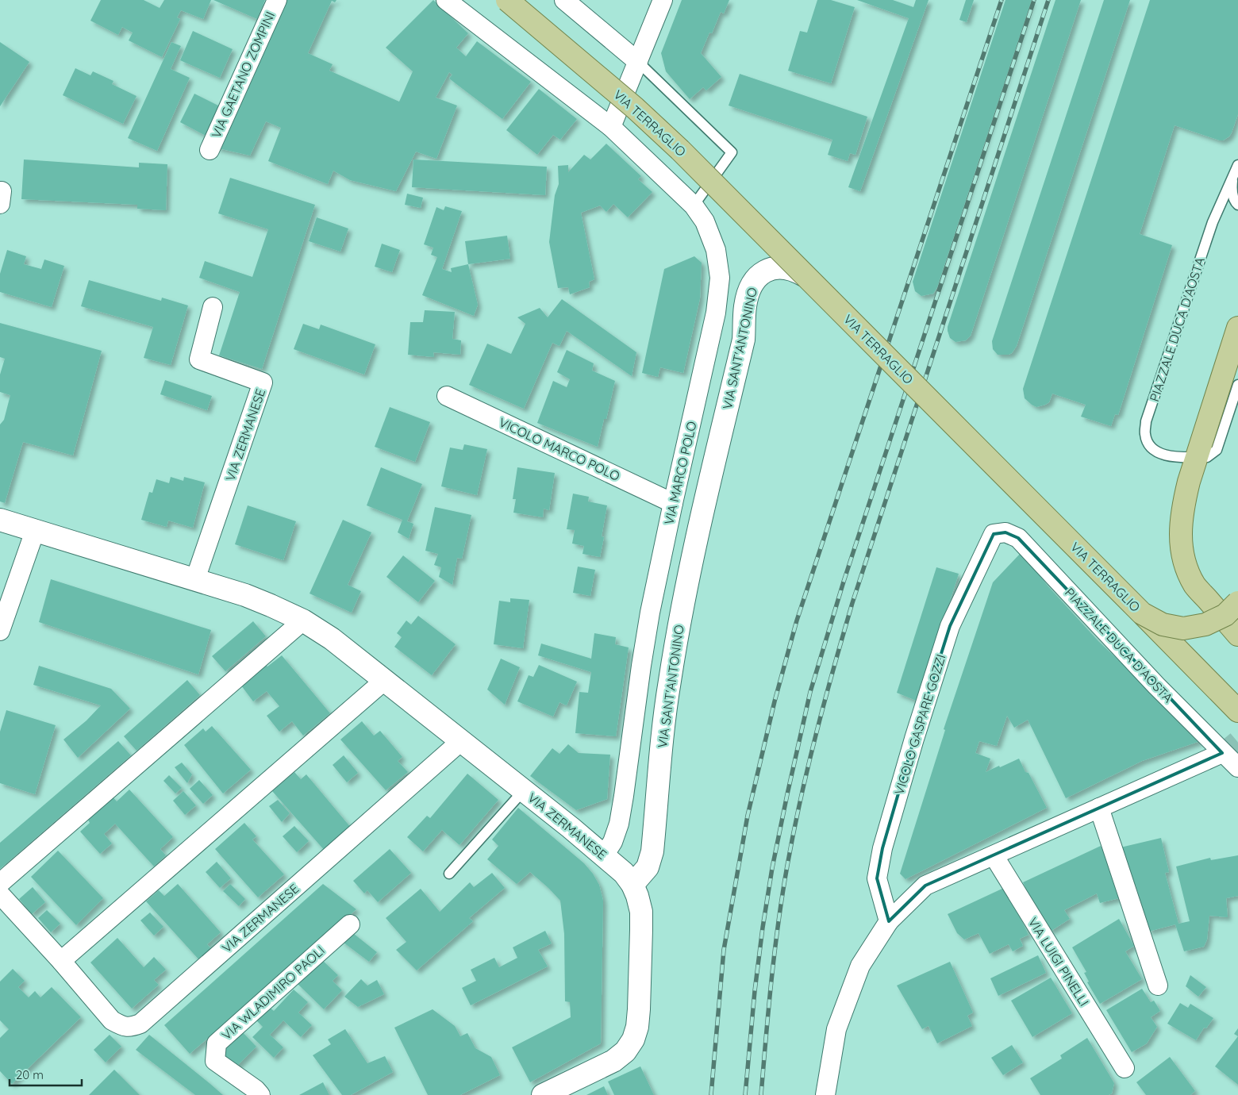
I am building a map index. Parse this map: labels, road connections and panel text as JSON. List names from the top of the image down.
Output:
{
  "streets": {
    "main road": ["VIA TERRAGLIO"],
    "street": [
      "VIA GAETANO ZOMPINI",
      "PIAZZALE DUCA D'AOSTA",
      "VIA SANT'ANTONINO",
      "VIA ZERMANESE",
      "VICOLO MARCO POLO",
      "VIA MARCO POLO",
      "VICOLO GASPARE GOZZI",
      "VIA LUIGI PINELLI",
      "VIA WLADIMIRO PAOLI"
    ]
  },
  "crossings": [
    ["VIA TERRAGLIO", "VIA SANT'ANTONINO"],
    ["PIAZZALE DUCA D'AOSTA", "VICOLO GASPARE GOZZI"],
    ["VIA SANT'ANTONINO", "VIA ZERMANESE"],
    ["VIA ZERMANESE", "VIA MARCO POLO"],
    ["VICOLO MARCO POLO", "VIA MARCO POLO"]
  ],
  "scale_bar": "20 m"
}
